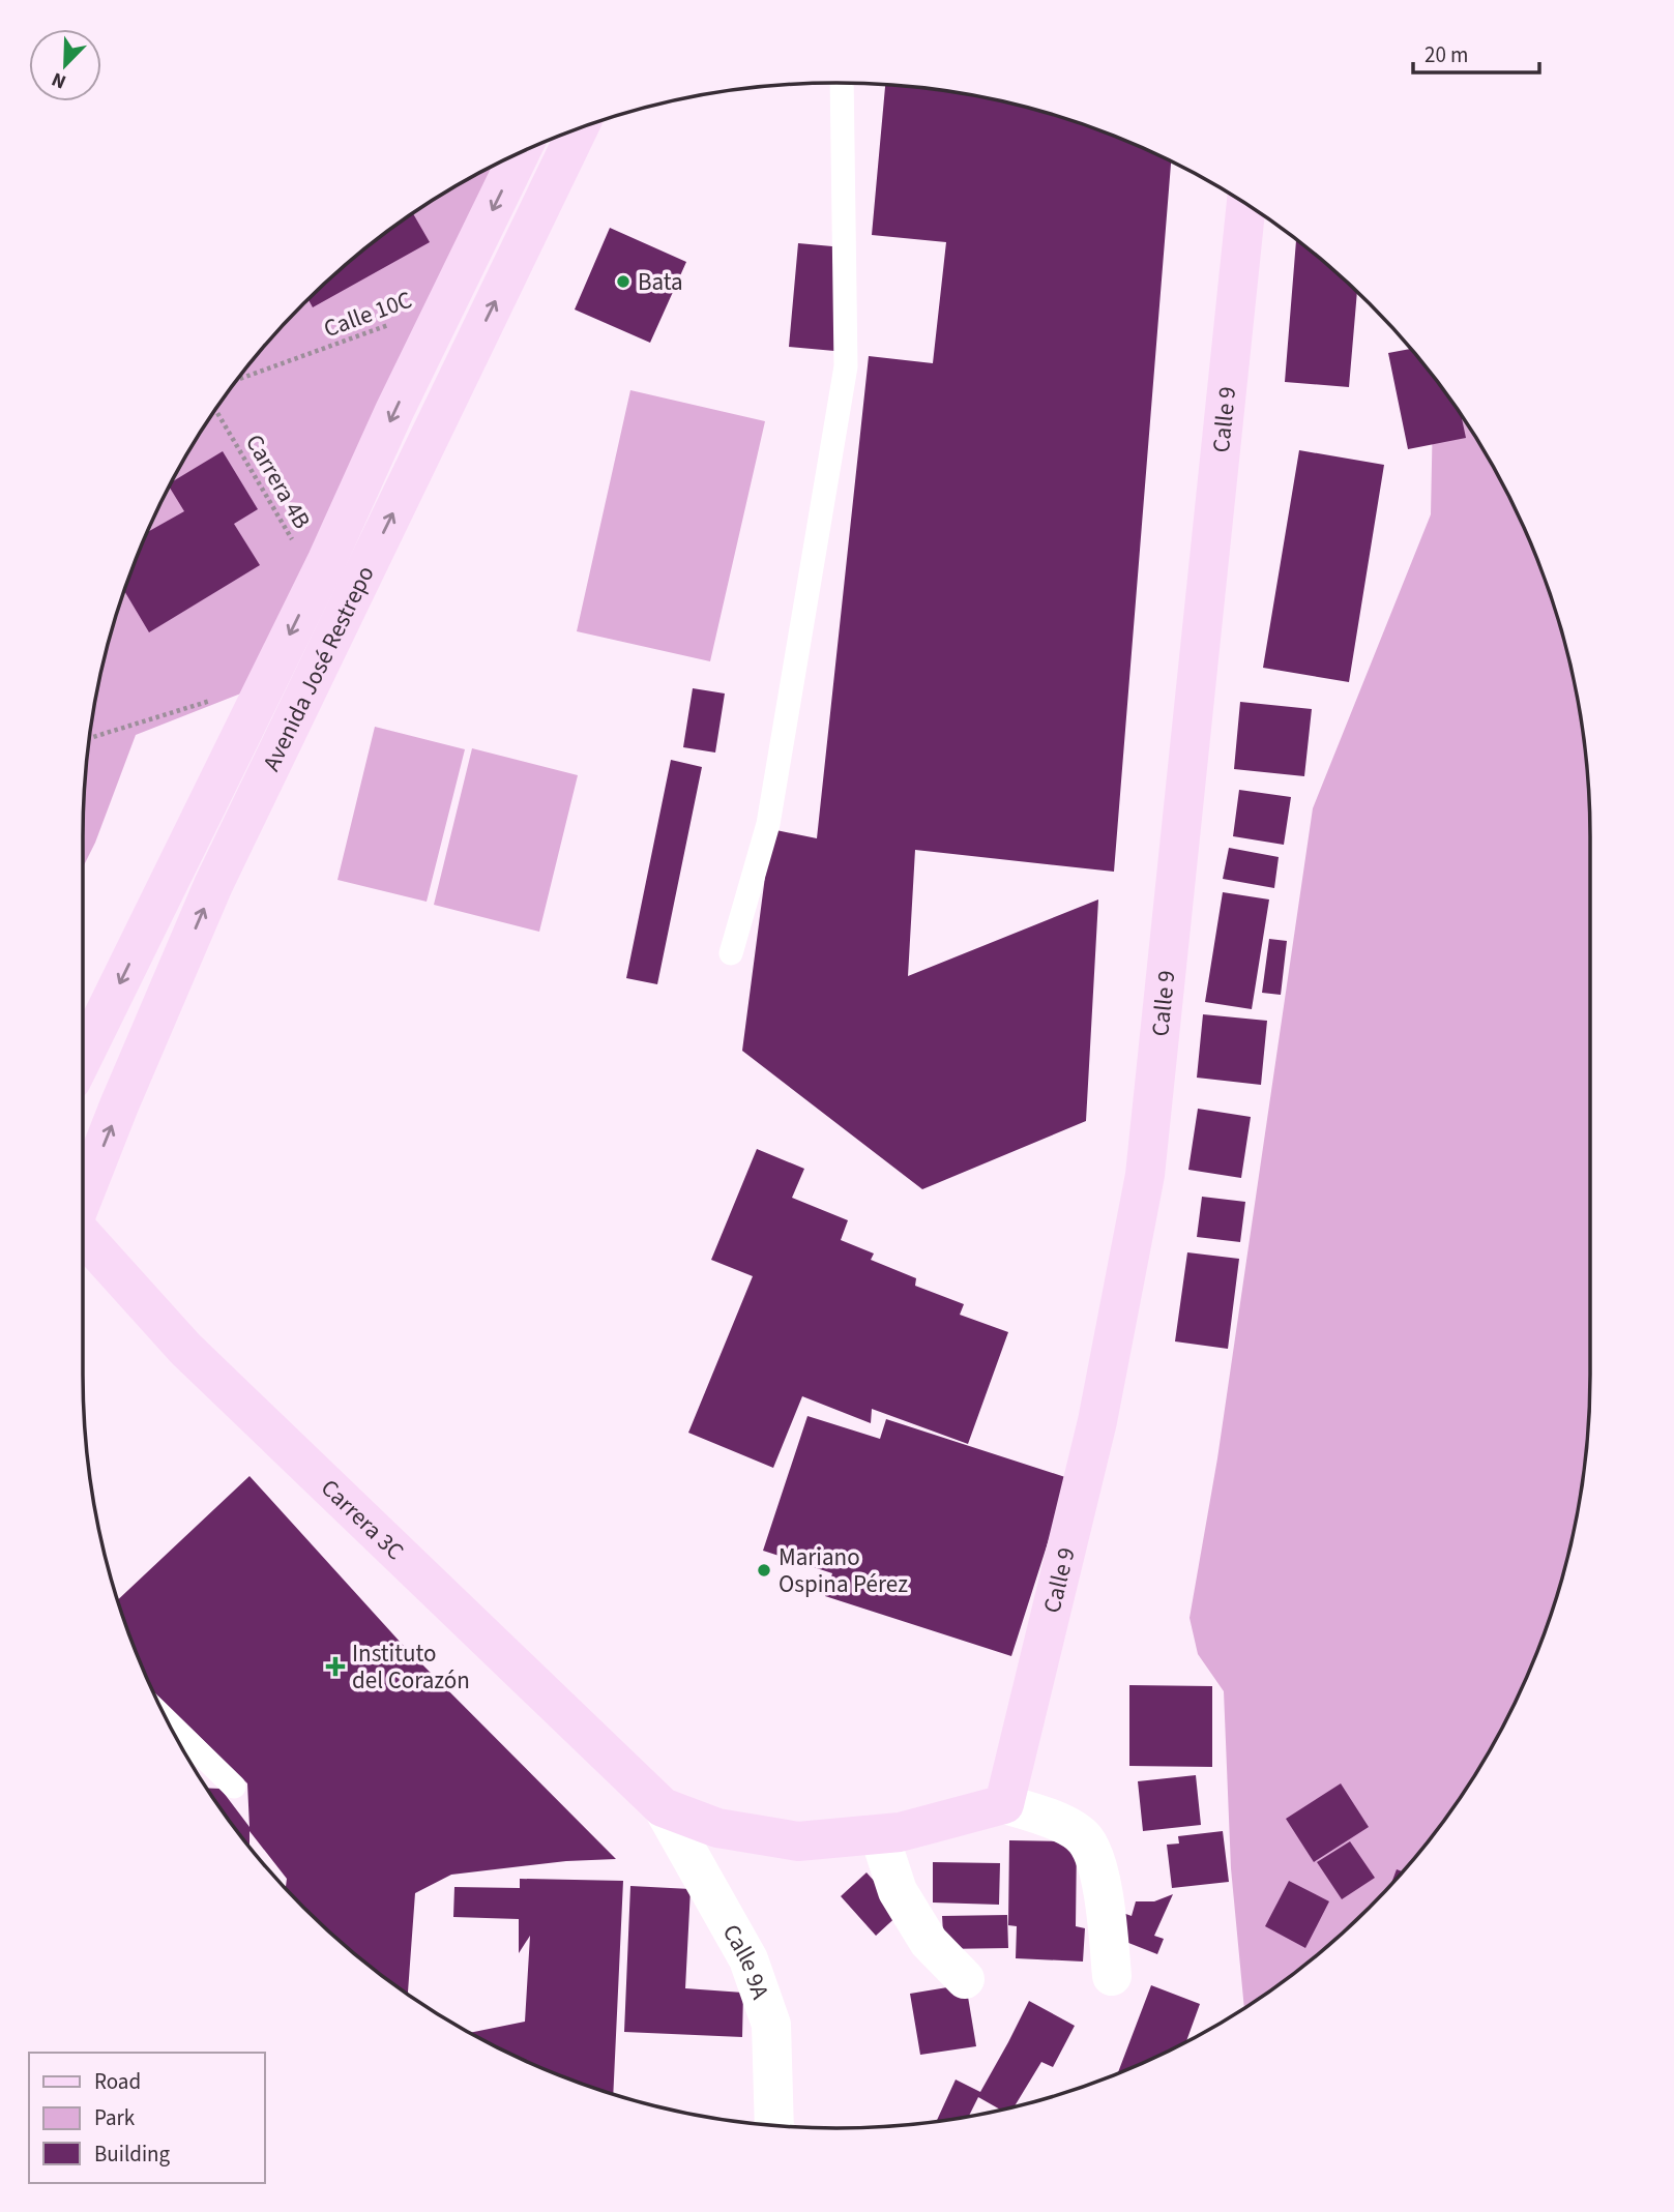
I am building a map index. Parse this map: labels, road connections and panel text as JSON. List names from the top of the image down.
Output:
{
  "streets": {
    "street": [
      "Calle 9",
      "Avenida José Restrepo",
      "Carrera 3C",
      "Calle 9A"
    ],
    "path": ["Calle 10C", "Carrera 4B"]
  },
  "crossings": [
    ["Calle 10C", "Avenida José Restrepo"],
    ["Carrera 4B", "Avenida José Restrepo"],
    ["Carrera 3C", "Calle 9A"]
  ],
  "places": {
    "other": ["Bata", "Mariano Ospina Pérez"],
    "health": ["Instituto del Corazón"]
  },
  "legend": ["Road", "Park", "Building"],
  "scale_bar": "20 m",
  "north": "bottom left"
}
